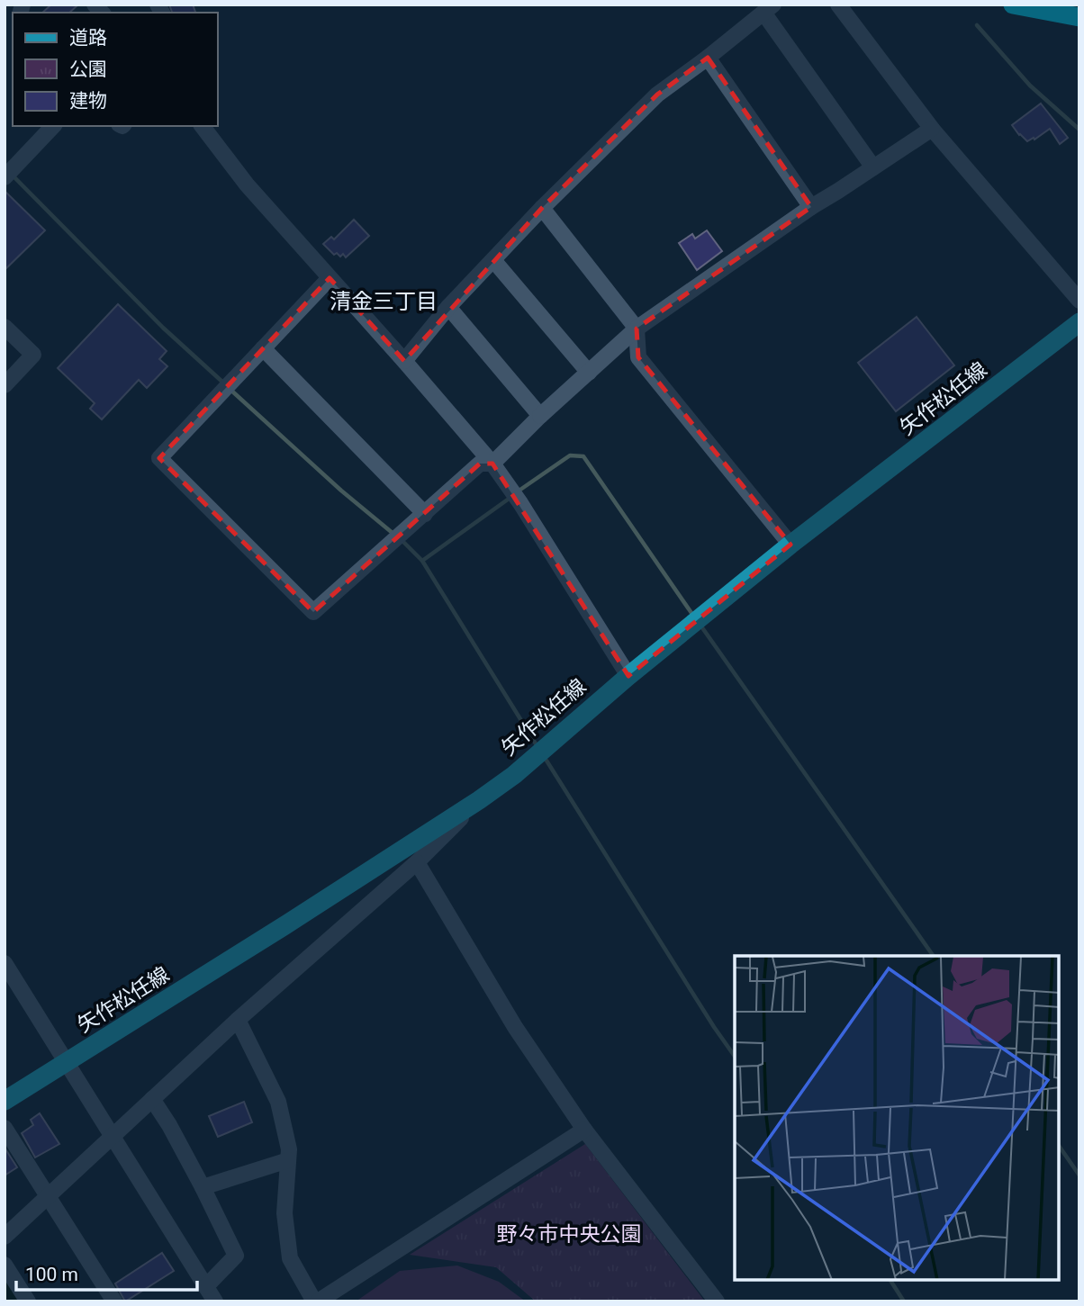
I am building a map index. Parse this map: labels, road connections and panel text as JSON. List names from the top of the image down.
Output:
{
  "streets": {
    "main road": ["矢作松任線"]
  },
  "districts": ["清金三丁目"],
  "parks": ["野々市中央公園"],
  "legend": ["道路", "公園", "建物"],
  "scale_bar": "100 m"
}
